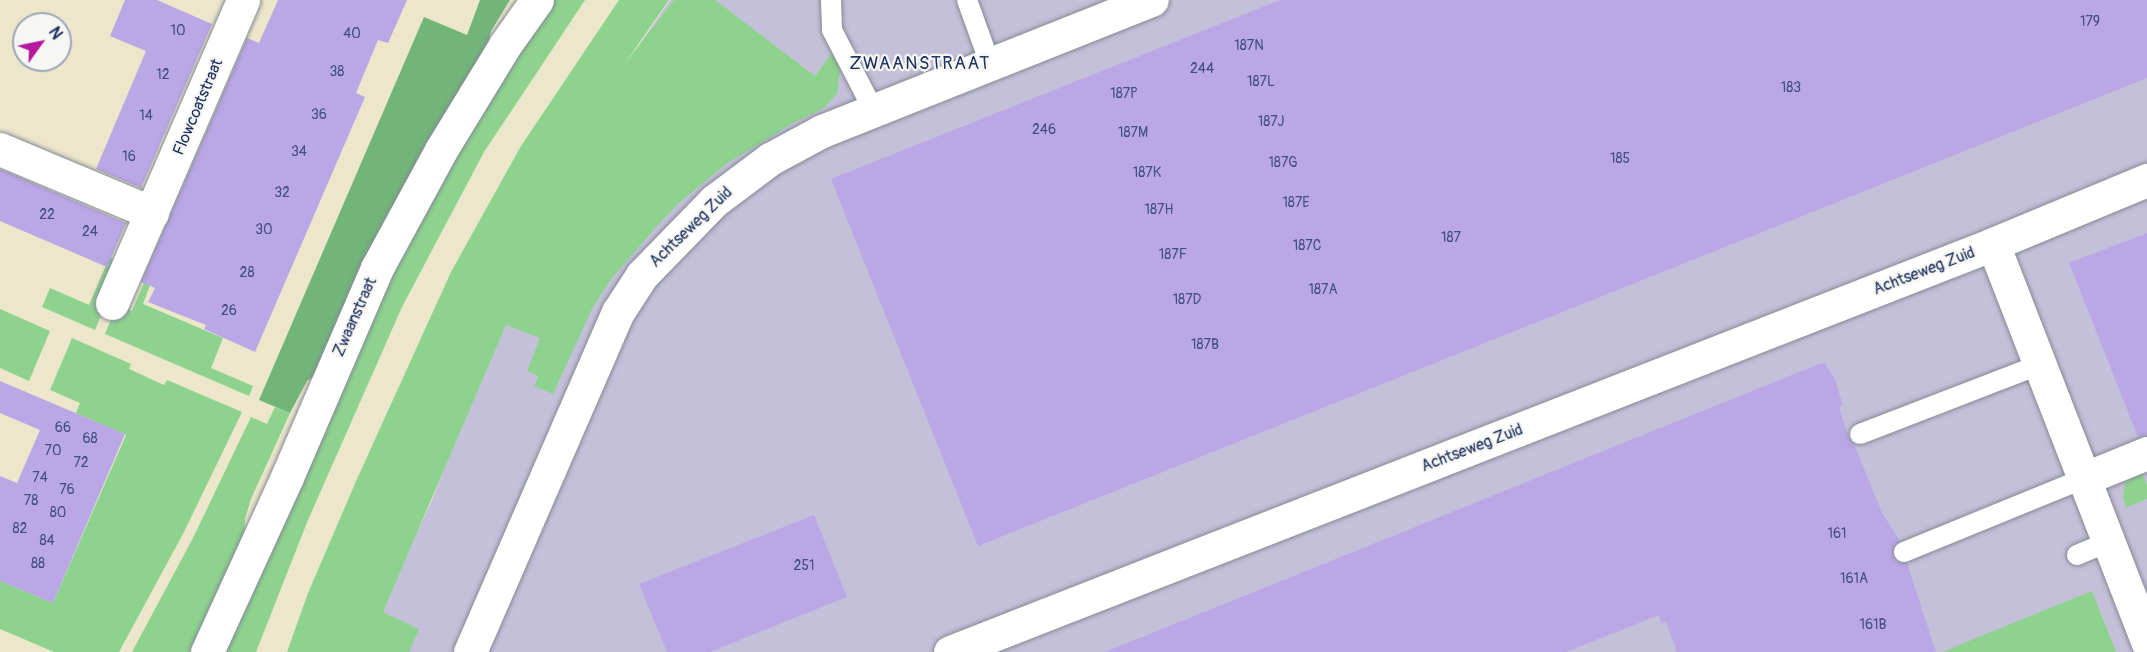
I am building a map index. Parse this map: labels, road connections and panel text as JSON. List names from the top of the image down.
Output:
{
  "streets": {
    "street": ["Flowcoatstraat", "Achtseweg Zuid", "Zwaanstraat"]
  },
  "districts": ["ZWAANSTRAAT"],
  "house_numbers": [
    "179",
    "10",
    "40",
    "187N",
    "244",
    "38",
    "12",
    "187L",
    "183",
    "187P",
    "36",
    "14",
    "187J",
    "246",
    "187M",
    "34",
    "16",
    "185",
    "187G",
    "187K",
    "32",
    "187E",
    "187H",
    "22",
    "30",
    "24",
    "187",
    "187C",
    "187F",
    "28",
    "187A",
    "187D",
    "26",
    "187B",
    "66",
    "68",
    "70",
    "72",
    "74",
    "76",
    "78",
    "80",
    "82",
    "161",
    "84",
    "88",
    "251",
    "161A",
    "161B"
  ],
  "north": "top right"
}
